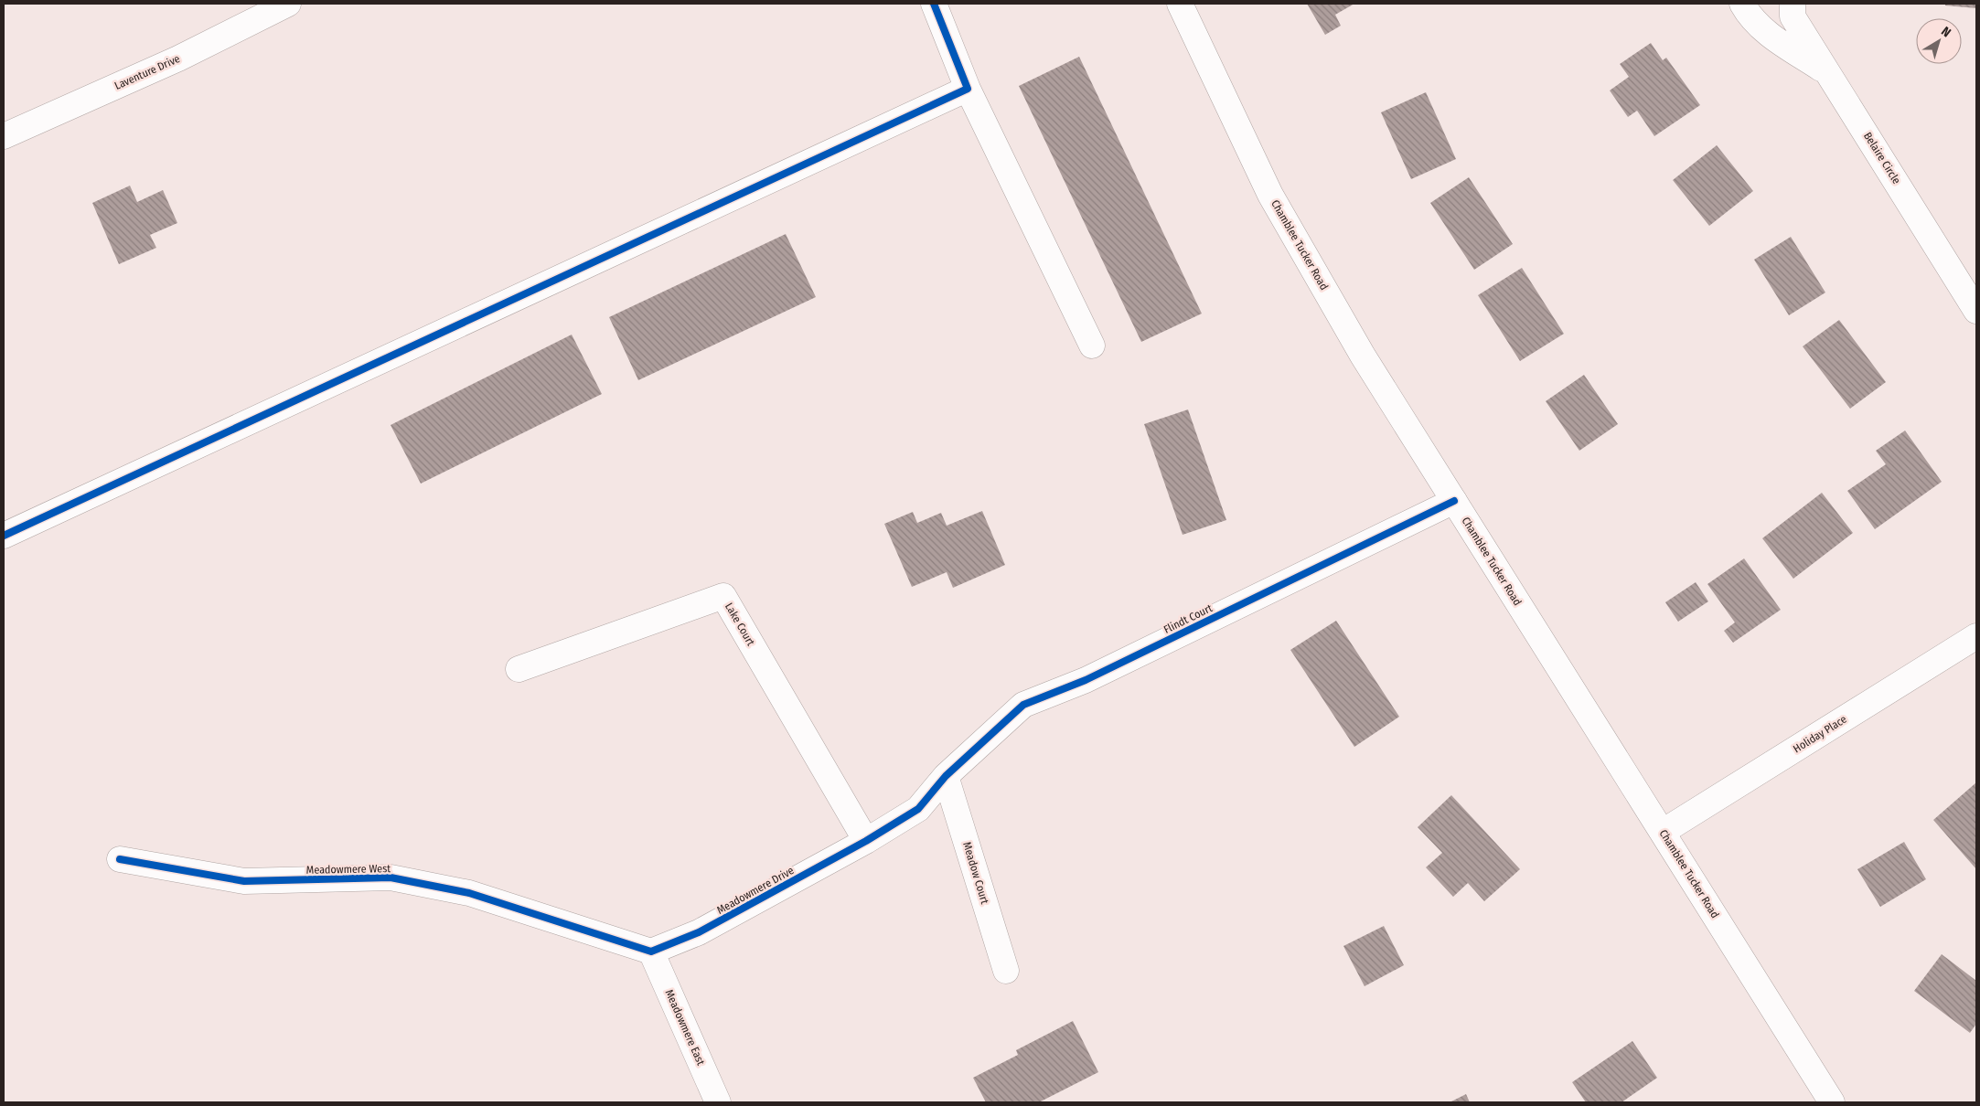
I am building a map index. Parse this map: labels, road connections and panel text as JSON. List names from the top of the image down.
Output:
{
  "streets": {
    "street": [
      "Laventure Drive",
      "Belaire Circle",
      "Chamblee Tucker Road",
      "Flindt Court",
      "Lake Court",
      "Holiday Place",
      "Meadowmere West",
      "Meadow Court",
      "Meadowmere Drive",
      "Meadowmere East"
    ]
  },
  "crossings": [
    ["Chamblee Tucker Road", "Flindt Court"],
    ["Chamblee Tucker Road", "Holiday Place"],
    ["Flindt Court", "Lake Court"],
    ["Flindt Court", "Meadow Court"],
    ["Flindt Court", "Meadowmere Drive"],
    ["Lake Court", "Meadowmere Drive"],
    ["Meadowmere West", "Meadowmere Drive"],
    ["Meadowmere West", "Meadowmere East"],
    ["Meadowmere Drive", "Meadowmere East"]
  ],
  "north": "top right"
}
